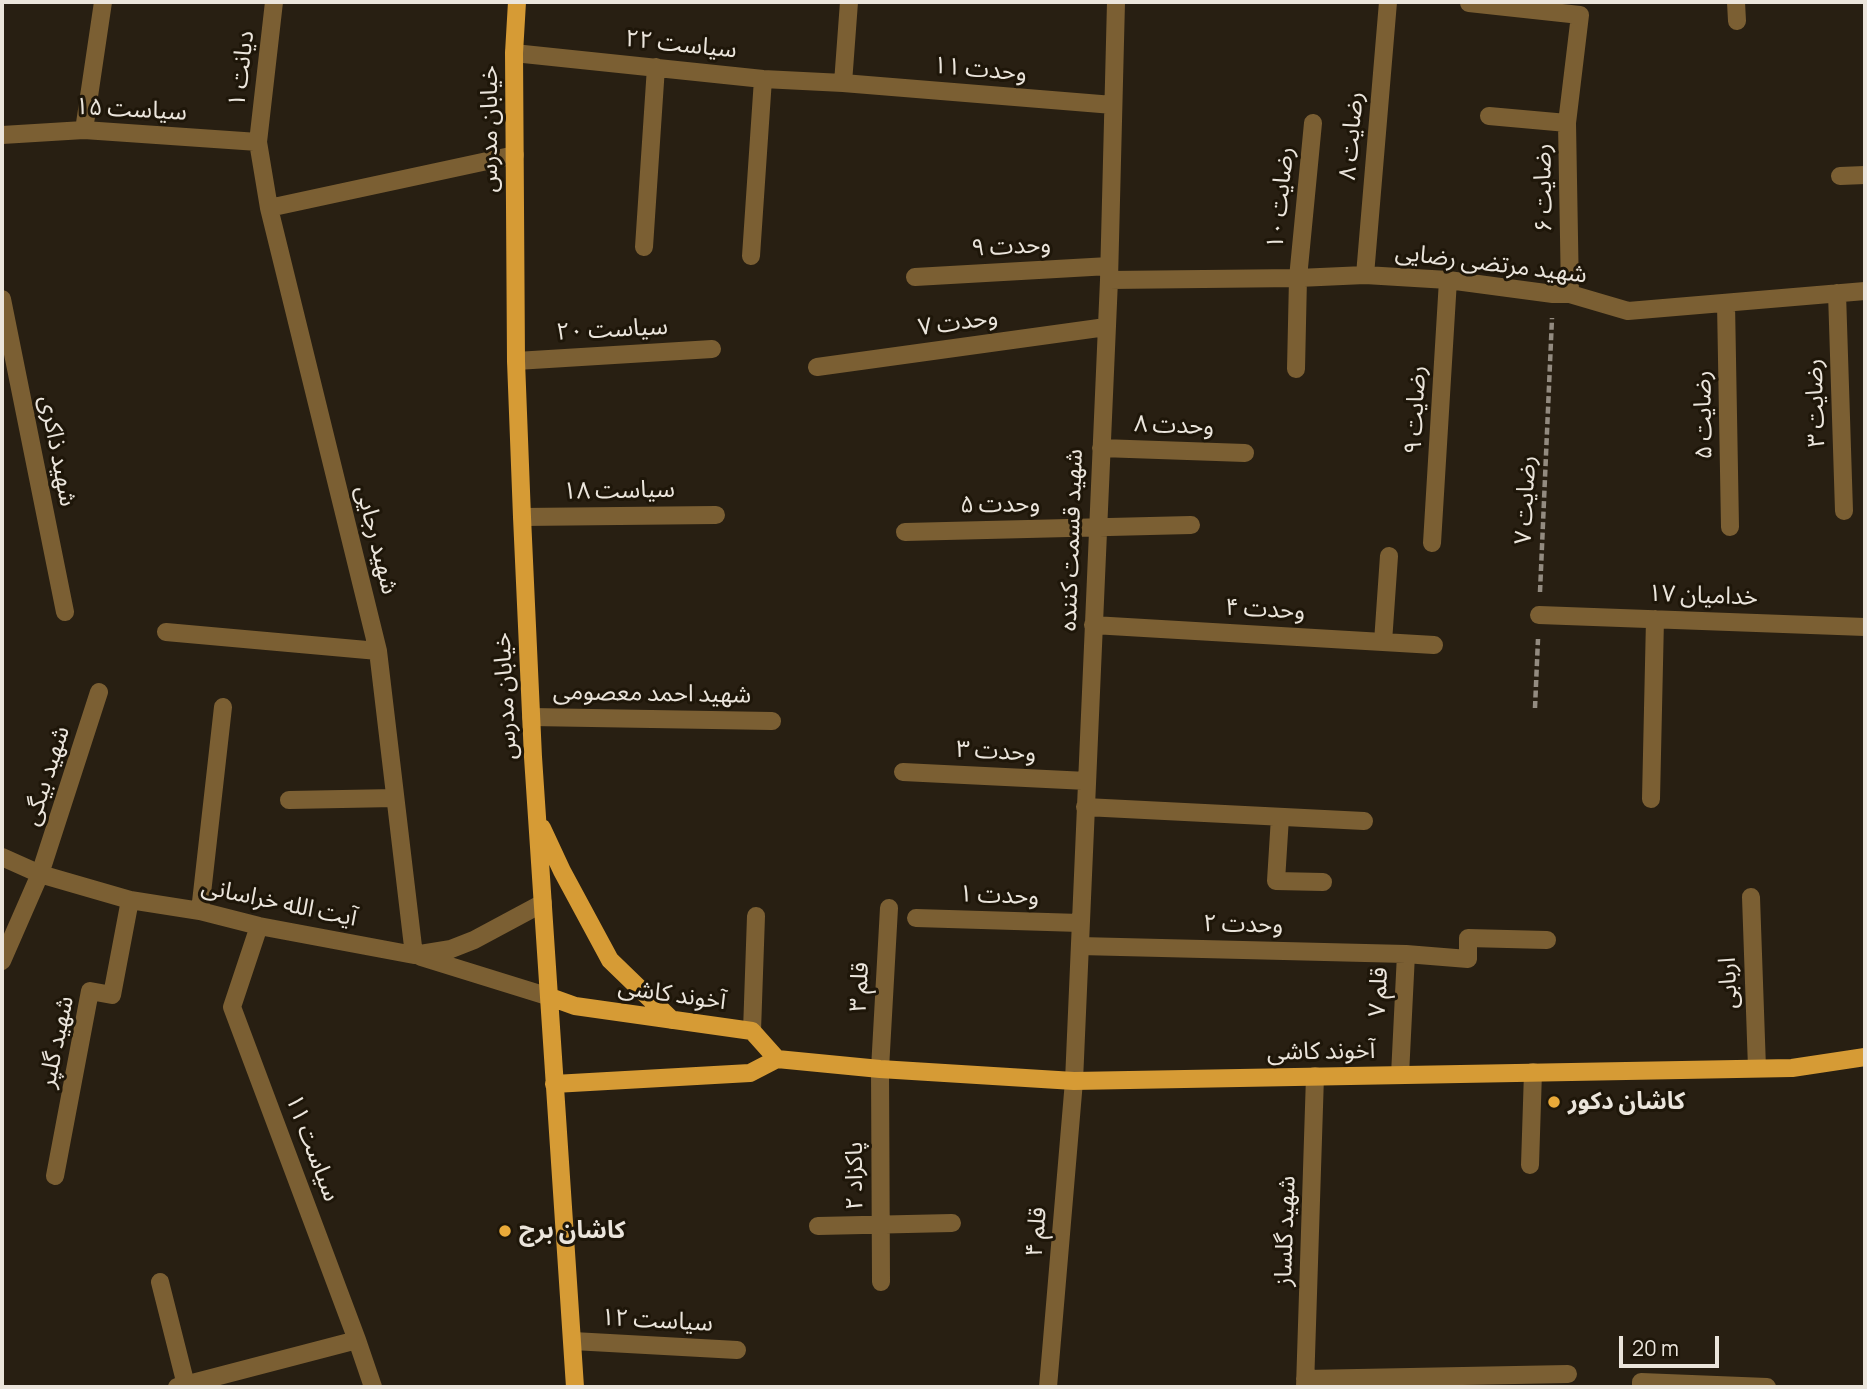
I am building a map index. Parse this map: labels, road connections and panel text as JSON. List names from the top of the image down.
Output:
{
  "streets": {
    "main road": ["خیابان مدرس", "آخوند کاشی"],
    "street": [
      "سیاست ۲۲",
      "دیانت ۱",
      "وحدت ۱۱",
      "سیاست ۱۵",
      "رضایت ۸",
      "رضایت ۶",
      "رضایت ۱۰",
      "وحدت ۹",
      "شهید مرتضی رضایی",
      "وحدت ۷",
      "سیاست ۲۰",
      "رضایت ۳",
      "رضایت ۹",
      "رضایت ۵",
      "وحدت ۸",
      "شهید ذاکری",
      "سیاست ۱۸",
      "وحدت ۵",
      "شهید رجایی",
      "شهید قسمت کننده",
      "خدامیان ۱۷",
      "وحدت ۴",
      "شهید احمد معصومی",
      "وحدت ۳",
      "شهید بیگی",
      "وحدت ۱",
      "آیت الله خراسانی",
      "وحدت ۲",
      "اربابی",
      "قلم ۳",
      "قلم ۷",
      "شهید گلپر",
      "سیاست ۱۱",
      "پاکزاد ۲",
      "شهید گلساز",
      "قلم ۴",
      "سیاست ۱۲"
    ],
    "path": ["رضایت ۷"]
  },
  "crossings": [
    ["سیاست ۲۲", "وحدت ۱۱"],
    ["سیاست ۲۲", "خیابان مدرس"],
    ["دیانت ۱", "سیاست ۱۵"],
    ["دیانت ۱", "شهید رجایی"],
    ["وحدت ۱۱", "شهید قسمت کننده"],
    ["سیاست ۱۵", "شهید رجایی"],
    ["خیابان مدرس", "سیاست ۲۰"],
    ["خیابان مدرس", "سیاست ۱۸"],
    ["خیابان مدرس", "شهید احمد معصومی"],
    ["خیابان مدرس", "آیت الله خراسانی"],
    ["خیابان مدرس", "آخوند کاشی"],
    ["خیابان مدرس", "سیاست ۱۲"],
    ["رضایت ۸", "شهید مرتضی رضایی"],
    ["رضایت ۶", "شهید مرتضی رضایی"],
    ["رضایت ۶", "رضایت ۷"],
    ["رضایت ۱۰", "شهید مرتضی رضایی"],
    ["وحدت ۹", "شهید مرتضی رضایی"],
    ["وحدت ۹", "شهید قسمت کننده"],
    ["شهید مرتضی رضایی", "رضایت ۳"],
    ["شهید مرتضی رضایی", "رضایت ۹"],
    ["شهید مرتضی رضایی", "رضایت ۵"],
    ["شهید مرتضی رضایی", "رضایت ۷"],
    ["شهید مرتضی رضایی", "شهید قسمت کننده"],
    ["وحدت ۷", "شهید قسمت کننده"],
    ["وحدت ۸", "شهید قسمت کننده"],
    ["رضایت ۷", "خدامیان ۱۷"],
    ["وحدت ۵", "شهید قسمت کننده"],
    ["شهید رجایی", "آیت الله خراسانی"],
    ["شهید قسمت کننده", "وحدت ۴"],
    ["شهید قسمت کننده", "وحدت ۳"],
    ["شهید قسمت کننده", "وحدت ۱"],
    ["شهید قسمت کننده", "وحدت ۲"],
    ["شهید قسمت کننده", "آخوند کاشی"],
    ["شهید قسمت کننده", "قلم ۴"],
    ["شهید بیگی", "آیت الله خراسانی"],
    ["آیت الله خراسانی", "شهید گلپر"],
    ["آیت الله خراسانی", "سیاست ۱۱"],
    ["وحدت ۲", "قلم ۷"],
    ["اربابی", "آخوند کاشی"],
    ["قلم ۳", "آخوند کاشی"],
    ["قلم ۳", "پاکزاد ۲"],
    ["قلم ۷", "آخوند کاشی"],
    ["آخوند کاشی", "پاکزاد ۲"],
    ["آخوند کاشی", "شهید گلساز"],
    ["آخوند کاشی", "قلم ۴"]
  ],
  "places": ["کاشان دکور", "کاشان برج"],
  "scale_bar": "20 m"
}
